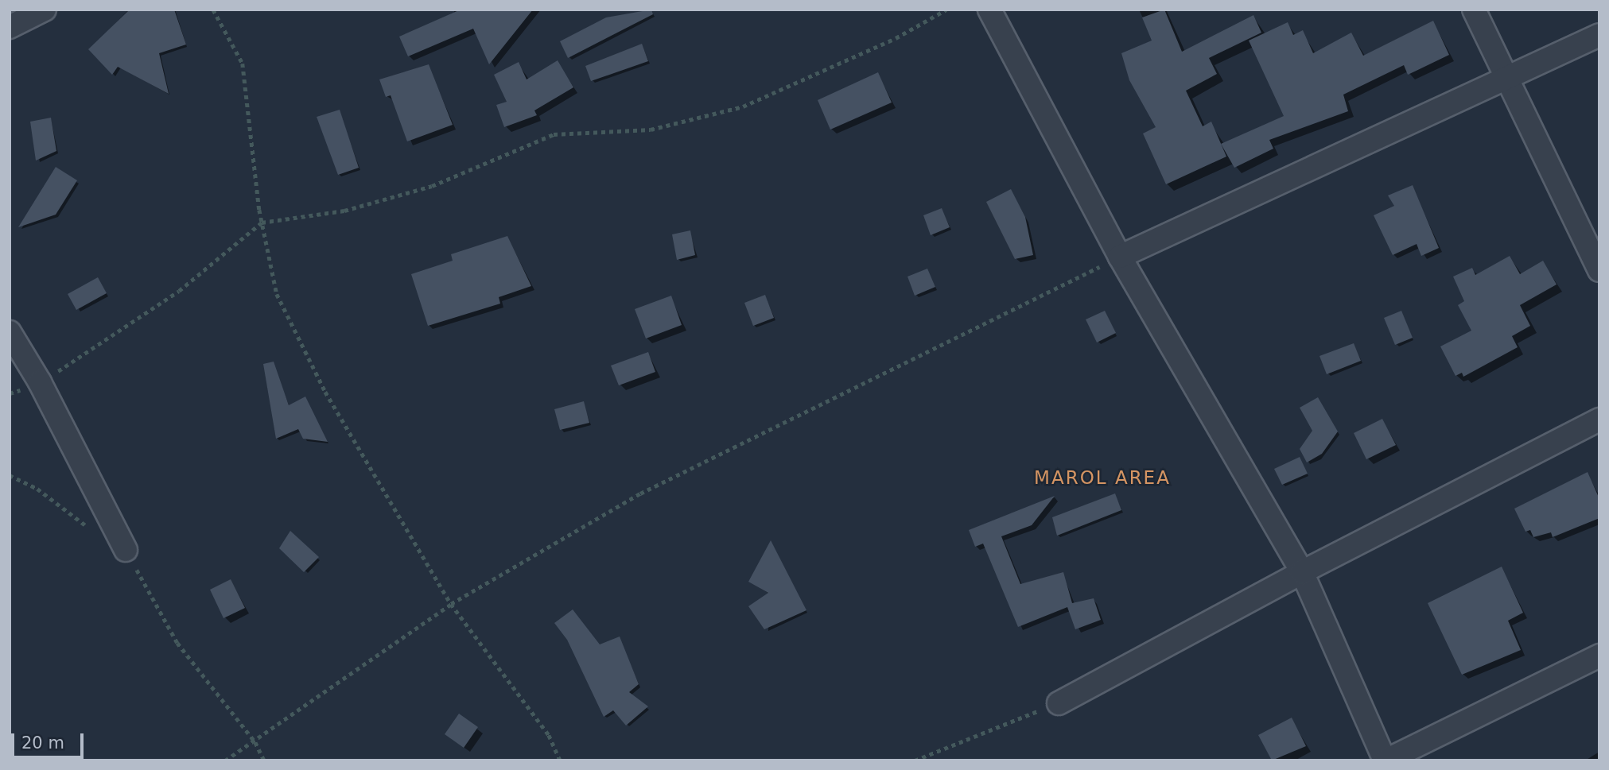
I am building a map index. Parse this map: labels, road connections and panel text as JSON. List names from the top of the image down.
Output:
{
  "districts": ["MAROL AREA"],
  "scale_bar": "20 m"
}
